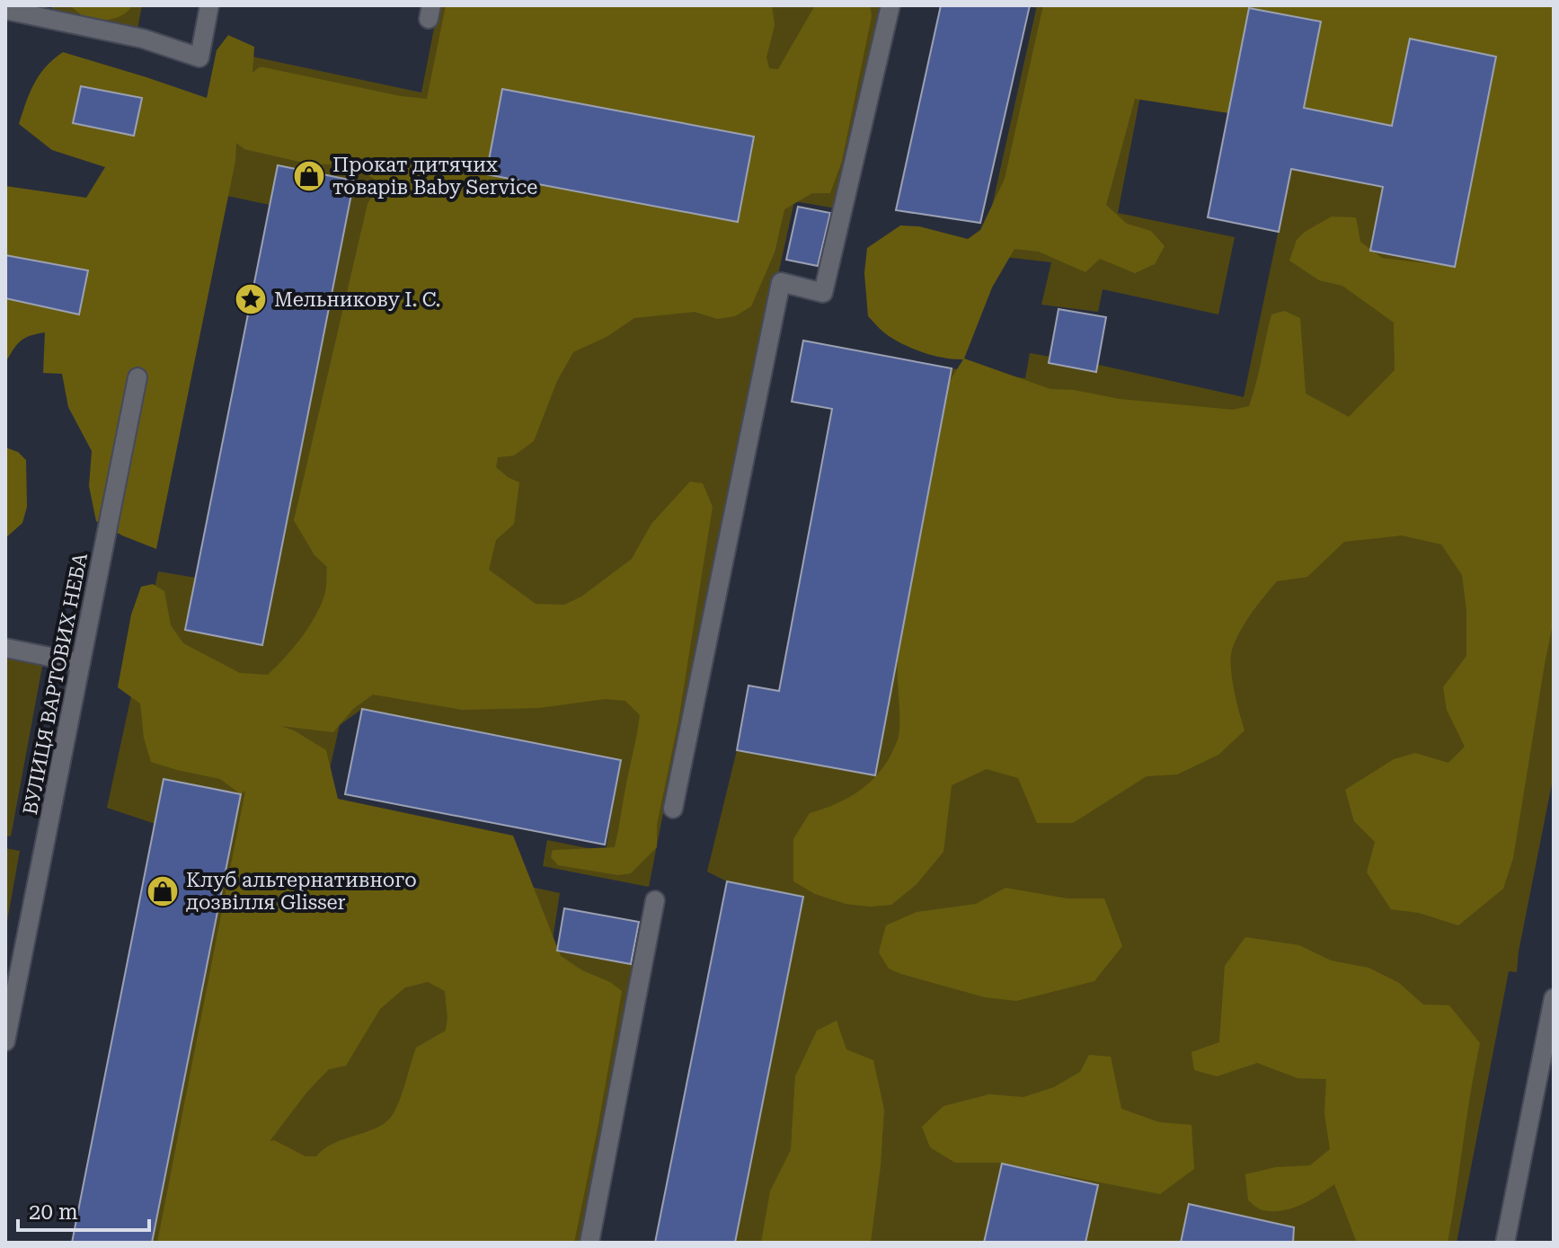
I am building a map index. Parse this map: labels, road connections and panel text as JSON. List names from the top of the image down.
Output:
{
  "streets": {
    "street": ["ВУЛИЦЯ ВАРТОВИХ НЕБА"]
  },
  "places": {
    "shop": ["Прокат дитячих товарів Baby Service", "Клуб альтернативного дозвілля Glisser"],
    "place": ["Мельникову І. С."]
  },
  "scale_bar": "20 m"
}
